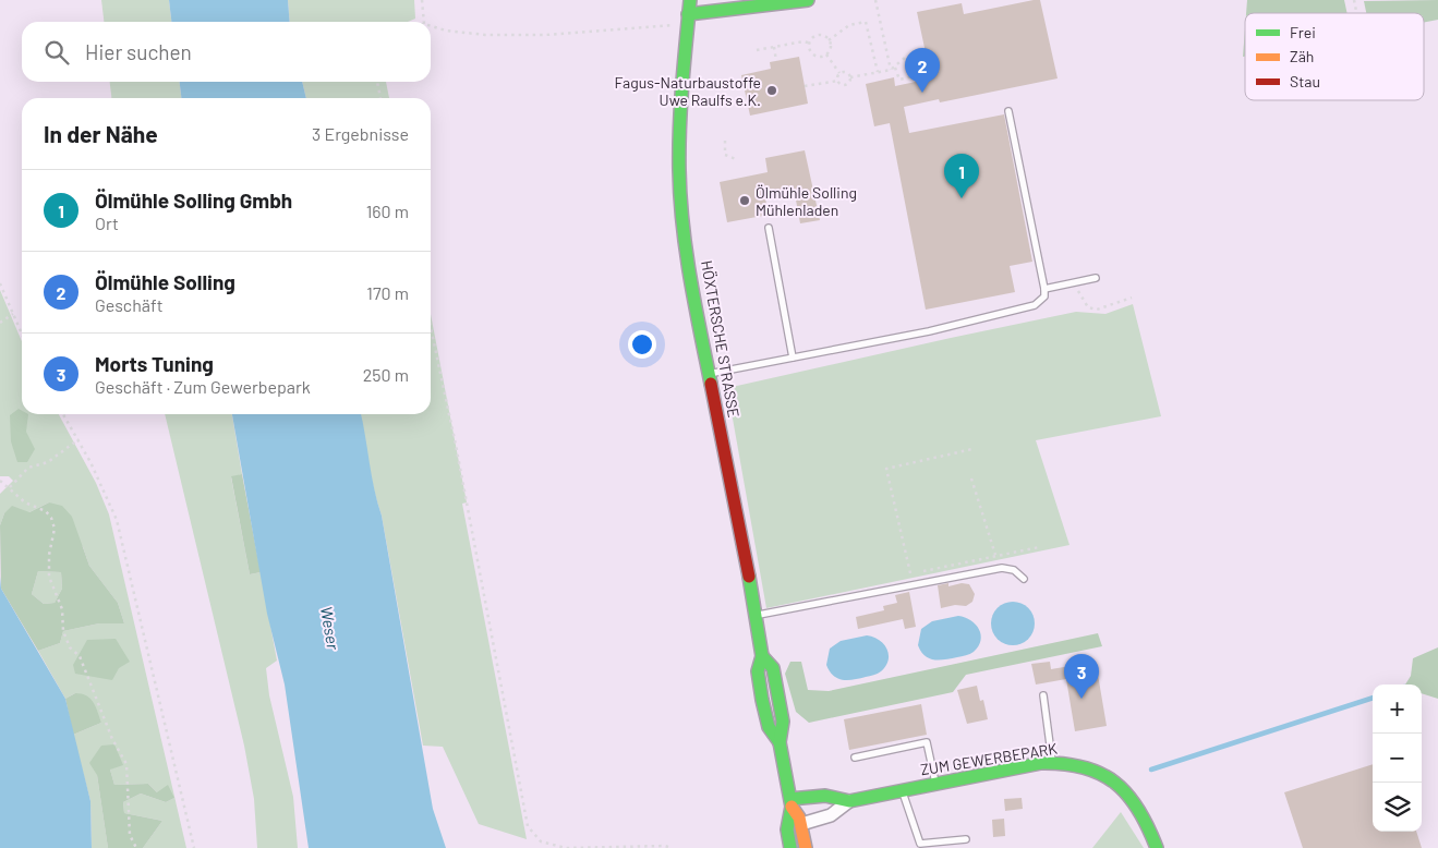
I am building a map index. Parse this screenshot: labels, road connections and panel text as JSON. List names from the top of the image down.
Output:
{
  "streets": {
    "street": ["HÖXTERSCHE STRASSE", "ZUM GEWERBEPARK"]
  },
  "crossings": [
    ["HÖXTERSCHE STRASSE", "ZUM GEWERBEPARK"]
  ],
  "water": ["Weser"],
  "places": ["Fagus-Naturbaustoffe Uwe Raulfs e.K.", "Ölmühle Solling Mühlenladen"],
  "legend": ["Frei", "Zäh", "Stau"],
  "page": {
    "search": "Hier suchen",
    "pins": ["2", "1", "3"],
    "heading": ["In der Nähe", "3 Ergebnisse"],
    "list": [
      {
        "mark": "1",
        "name": "Ölmühle Solling Gmbh",
        "note": "Ort",
        "value": "160 m"
      },
      {
        "mark": "2",
        "name": "Ölmühle Solling",
        "note": "Geschäft",
        "value": "170 m"
      },
      {
        "mark": "3",
        "name": "Morts Tuning",
        "note": "Geschäft · Zum Gewerbepark",
        "value": "250 m"
      }
    ],
    "map_buttons": ["+", "−"]
  }
}
